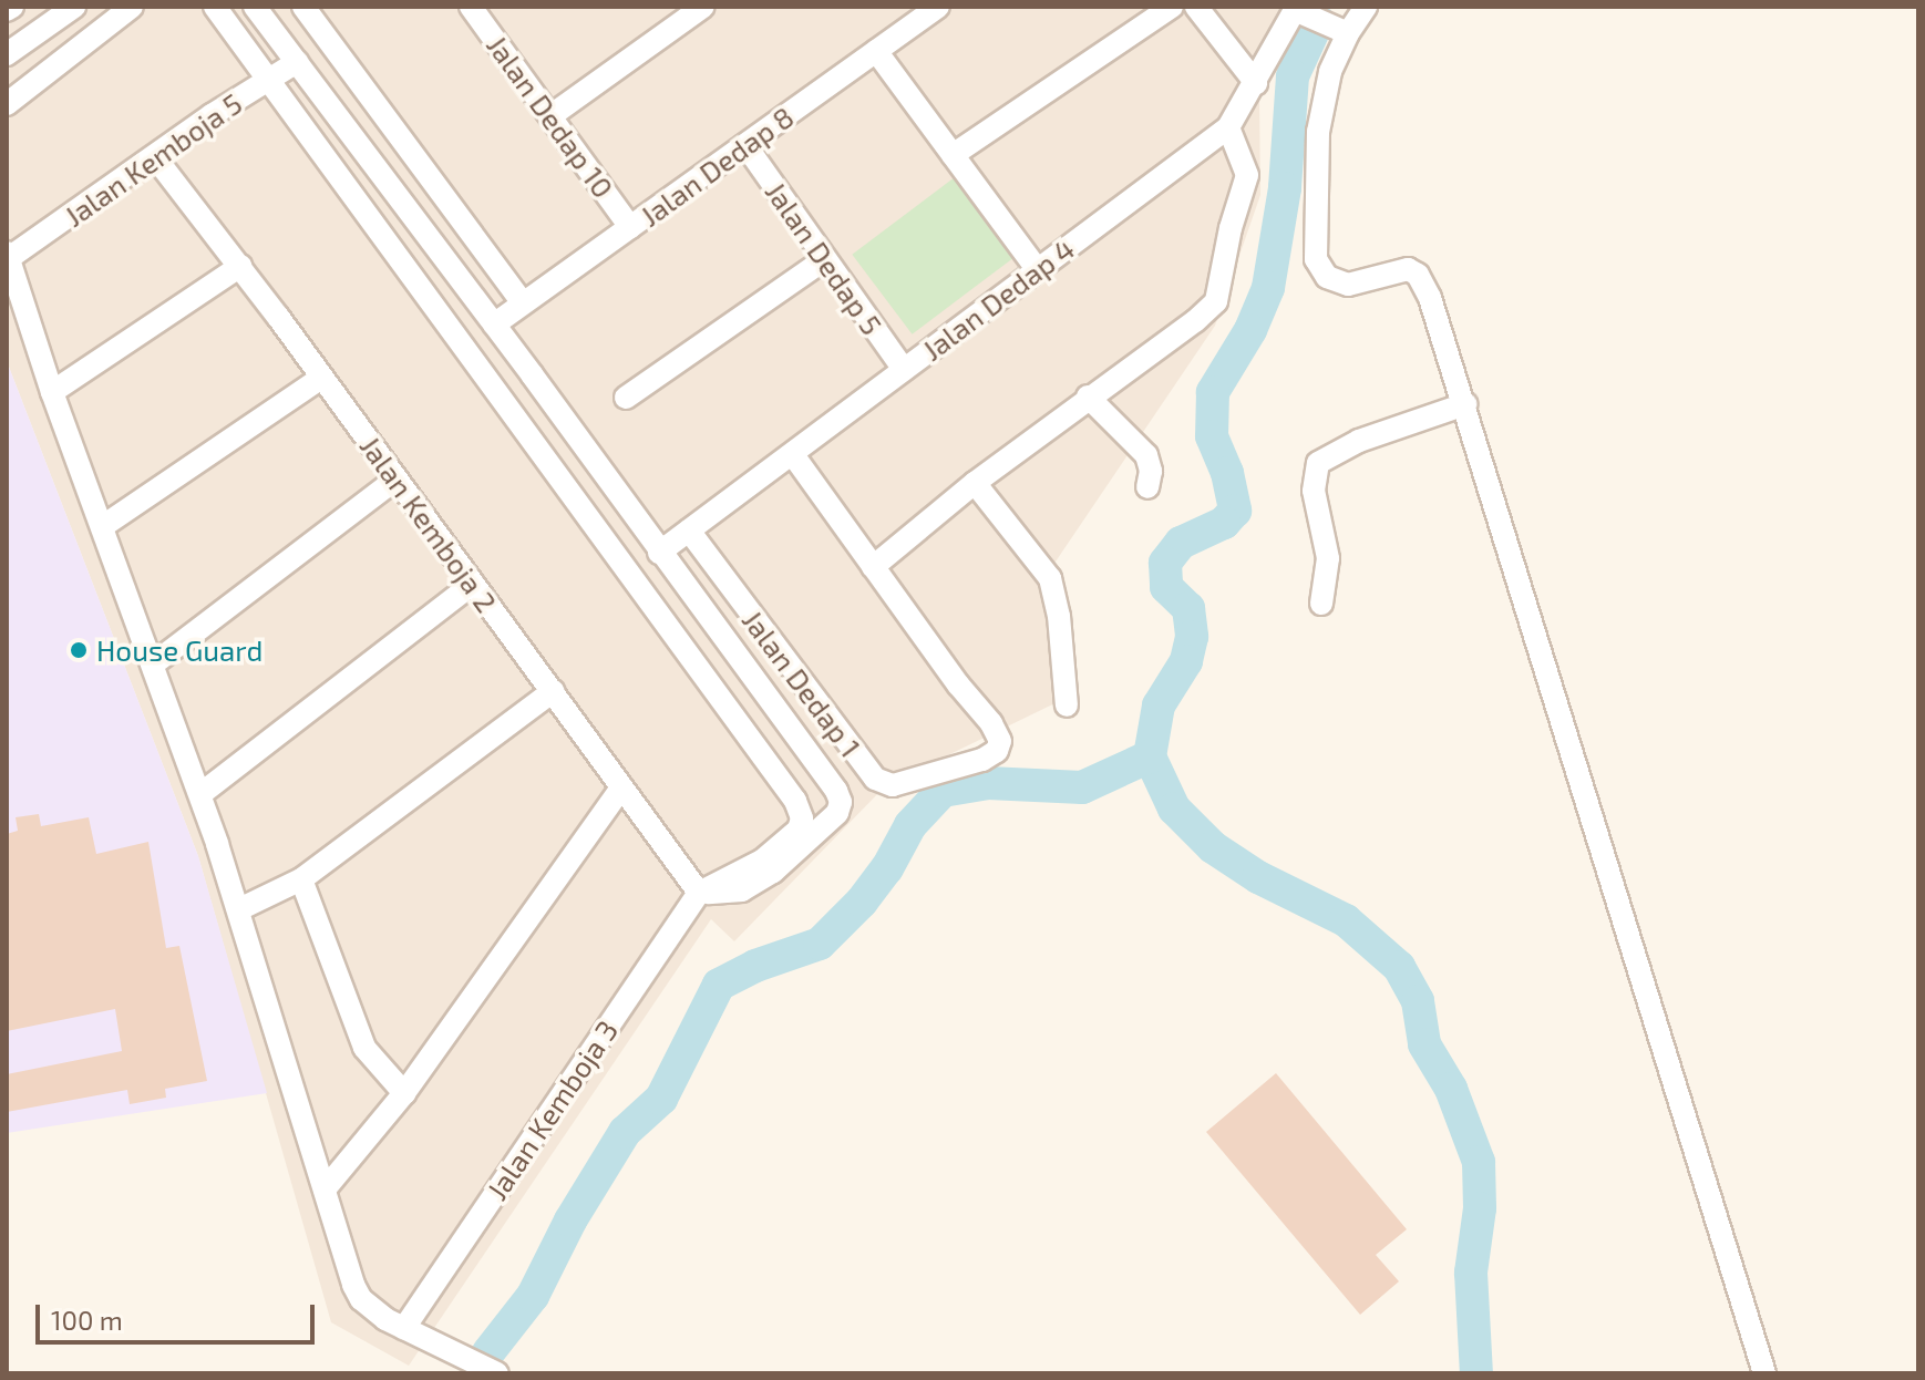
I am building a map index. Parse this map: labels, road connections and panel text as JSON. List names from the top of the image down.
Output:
{
  "streets": {
    "street": [
      "Jalan Dedap 10",
      "Jalan Kemboja 5",
      "Jalan Dedap 8",
      "Jalan Dedap 5",
      "Jalan Dedap 4",
      "Jalan Kemboja 2",
      "Jalan Dedap 1",
      "Jalan Kemboja 3"
    ]
  },
  "crossings": [
    ["Jalan Dedap 10", "Jalan Dedap 8"],
    ["Jalan Kemboja 5", "Jalan Kemboja 2"],
    ["Jalan Dedap 8", "Jalan Dedap 5"],
    ["Jalan Dedap 5", "Jalan Dedap 4"],
    ["Jalan Dedap 4", "Jalan Dedap 1"],
    ["Jalan Kemboja 2", "Jalan Kemboja 3"]
  ],
  "places": ["House Guard"],
  "scale_bar": "100 m"
}
